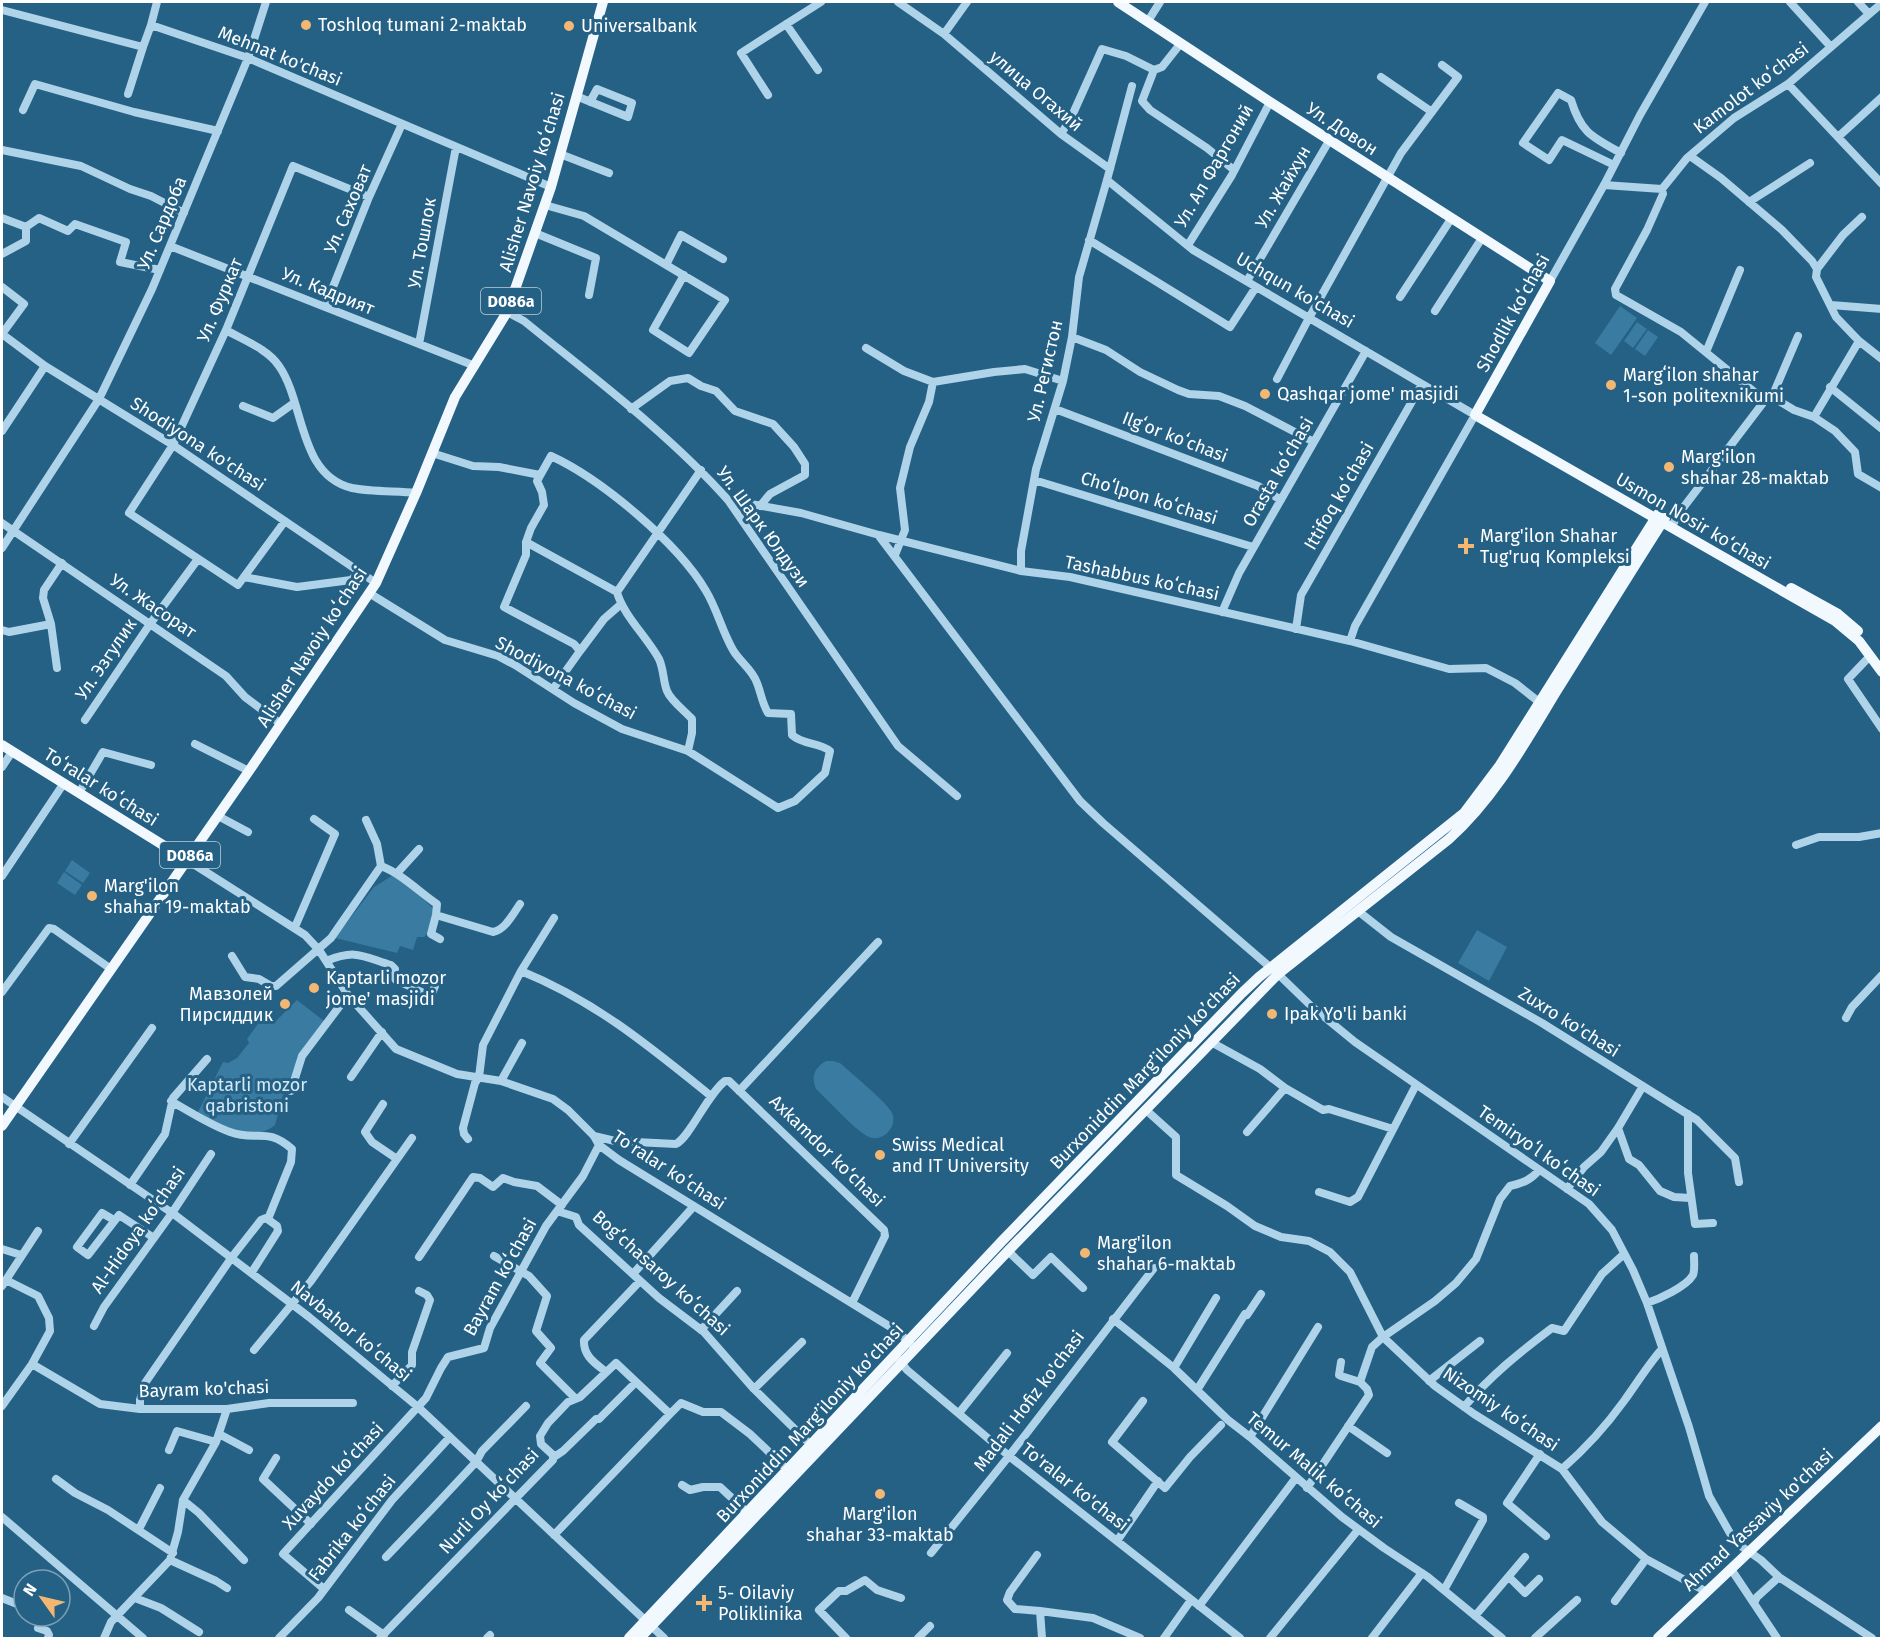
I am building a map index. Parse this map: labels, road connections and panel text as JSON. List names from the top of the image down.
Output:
{
  "streets": {
    "main road": [
      "Ул. Довон",
      "Alisher Navoiy koʻchasi",
      "D086a",
      "Shodlik koʻchasi",
      "Usmon Nosir ko‘chasi",
      "Toʻralar koʻchasi",
      "Burxoniddin Marg’iloniy ko’chasi",
      "Ahmad Yassaviy ko'chasi"
    ],
    "street": [
      "Mehnat ko'chasi",
      "Kamolot koʻchasi",
      "улица Огахий",
      "Ул. Ал Фаргоний",
      "Ул. Жайхун",
      "Ул. Саховат",
      "Ул. Сардоба",
      "Ул. Тошлок",
      "Uchqun ko'chasi",
      "Ул. Кадрият",
      "Ул. Фуркат",
      "Ул. Регистон",
      "Ilgʻor koʻchasi",
      "Shodiyona ko'chasi",
      "Orasta koʻchasi",
      "Ittifoq koʻchasi",
      "Choʻlpon koʻchasi",
      "Ул. Шарк Юлдузи",
      "Tashabbus koʻchasi",
      "Ул. Жасорат",
      "Ул. Эзгулик",
      "Shodiyona koʻchasi",
      "Zuxro ko'chasi",
      "Axkamdor ko‘chasi",
      "Temiryoʻl koʻchasi",
      "Al-Hidoya koʻchasi",
      "Bogʻchasaroy koʻchasi",
      "Bayram koʻchasi",
      "Navbahor koʻchasi",
      "Bayram ko'chasi",
      "Madali Hofiz ko'chasi",
      "Nizomiy koʻchasi",
      "Temur Malik koʻchasi",
      "Xuvaydo koʻchasi",
      "To'ralar ko'chasi",
      "Nurli Oy koʻchasi",
      "Fabrika koʻchasi"
    ]
  },
  "crossings": [
    ["Mehnat ko'chasi", "Alisher Navoiy koʻchasi"],
    ["Mehnat ko'chasi", "Ул. Саховат"],
    ["Mehnat ko'chasi", "Ул. Сардоба"],
    ["Mehnat ko'chasi", "Ул. Тошлок"],
    ["улица Огахий", "Ул. Регистон"],
    ["Ул. Довон", "Ул. Ал Фаргоний"],
    ["Ул. Довон", "Ул. Жайхун"],
    ["Ул. Довон", "Shodlik koʻchasi"],
    ["Ул. Ал Фаргоний", "Uchqun ko'chasi"],
    ["Alisher Navoiy koʻchasi", "Ул. Кадрият"],
    ["Alisher Navoiy koʻchasi", "Shodiyona ko'chasi"],
    ["Alisher Navoiy koʻchasi", "Ул. Шарк Юлдузи"],
    ["Alisher Navoiy koʻchasi", "Ул. Жасорат"],
    ["Alisher Navoiy koʻchasi", "Shodiyona koʻchasi"],
    ["Alisher Navoiy koʻchasi", "Toʻralar koʻchasi"],
    ["Alisher Navoiy koʻchasi", "Navbahor koʻchasi"],
    ["Ул. Жайхун", "Uchqun ko'chasi"],
    ["Ул. Саховат", "Ул. Кадрият"],
    ["Ул. Саховат", "Ул. Фуркат"],
    ["Ул. Сардоба", "Ул. Кадрият"],
    ["Ул. Сардоба", "Shodiyona ko'chasi"],
    ["Ул. Сардоба", "Ул. Жасорат"],
    ["Ул. Тошлок", "Ул. Кадрият"],
    ["Uchqun ko'chasi", "Shodlik koʻchasi"],
    ["Uchqun ko'chasi", "Ул. Регистон"],
    ["Uchqun ko'chasi", "Orasta koʻchasi"],
    ["Uchqun ko'chasi", "Ittifoq koʻchasi"],
    ["Uchqun ko'chasi", "Usmon Nosir ko‘chasi"],
    ["Ул. Кадрият", "Ул. Фуркат"],
    ["Ул. Фуркат", "Shodiyona ko'chasi"],
    ["Ул. Фуркат", "Ул. Эзгулик"],
    ["Shodlik koʻchasi", "Usmon Nosir ko‘chasi"],
    ["Shodlik koʻchasi", "Tashabbus koʻchasi"],
    ["Ул. Регистон", "Ilgʻor koʻchasi"],
    ["Ул. Регистон", "Choʻlpon koʻchasi"],
    ["Ул. Регистон", "Tashabbus koʻchasi"],
    ["Ilgʻor koʻchasi", "Orasta koʻchasi"],
    ["Orasta koʻchasi", "Choʻlpon koʻchasi"],
    ["Orasta koʻchasi", "Tashabbus koʻchasi"],
    ["Ittifoq koʻchasi", "Tashabbus koʻchasi"],
    ["Usmon Nosir ko‘chasi", "Burxoniddin Marg’iloniy ko’chasi"],
    ["Ул. Шарк Юлдузи", "Tashabbus koʻchasi"],
    ["Tashabbus koʻchasi", "Burxoniddin Marg’iloniy ko’chasi"],
    ["Tashabbus koʻchasi", "Temiryoʻl koʻchasi"],
    ["Ул. Жасорат", "Ул. Эзгулик"],
    ["Toʻralar koʻchasi", "Burxoniddin Marg’iloniy ko’chasi"],
    ["Toʻralar koʻchasi", "Axkamdor ko‘chasi"],
    ["Toʻralar koʻchasi", "Bayram koʻchasi"],
    ["Zuxro ko'chasi", "Burxoniddin Marg’iloniy ko’chasi"],
    ["Burxoniddin Marg’iloniy ko’chasi", "Temiryoʻl koʻchasi"],
    ["Burxoniddin Marg’iloniy ko’chasi", "Bogʻchasaroy koʻchasi"],
    ["Burxoniddin Marg’iloniy ko’chasi", "Navbahor koʻchasi"],
    ["Burxoniddin Marg’iloniy ko’chasi", "Nizomiy koʻchasi"],
    ["Burxoniddin Marg’iloniy ko’chasi", "To'ralar ko'chasi"],
    ["Temiryoʻl koʻchasi", "Ahmad Yassaviy ko'chasi"],
    ["Al-Hidoya koʻchasi", "Navbahor koʻchasi"],
    ["Bogʻchasaroy koʻchasi", "Bayram koʻchasi"],
    ["Bayram koʻchasi", "Navbahor koʻchasi"],
    ["Bayram koʻchasi", "Xuvaydo koʻchasi"],
    ["Navbahor koʻchasi", "Xuvaydo koʻchasi"],
    ["Navbahor koʻchasi", "Nurli Oy koʻchasi"],
    ["Navbahor koʻchasi", "Fabrika koʻchasi"],
    ["Madali Hofiz ko'chasi", "Temur Malik koʻchasi"],
    ["Madali Hofiz ko'chasi", "To'ralar ko'chasi"],
    ["Nizomiy koʻchasi", "Ahmad Yassaviy ko'chasi"],
    ["Xuvaydo koʻchasi", "Fabrika koʻchasi"]
  ],
  "parks": ["Kaptarli mozor qabristoni"],
  "places": {
    "other": [
      "Toshloq tumani 2-maktab",
      "Universalbank",
      "Margʻilon shahar 1-son politexnikumi",
      "Qashqar jome' masjidi",
      "Marg'ilon shahar 28-maktab",
      "Marg'ilon shahar 19-maktab",
      "Kaptarli mozor jome' masjidi",
      "Мавзолей Пирсиддик",
      "Ipak Yo'li banki",
      "Swiss Medical and IT University",
      "Marg'ilon shahar 6-maktab",
      "Marg'ilon shahar 33-maktab"
    ],
    "health": ["Marg'ilon Shahar Tug'ruq Kompleksi", "5- Oilaviy Poliklinika"]
  },
  "north": "top left"
}
